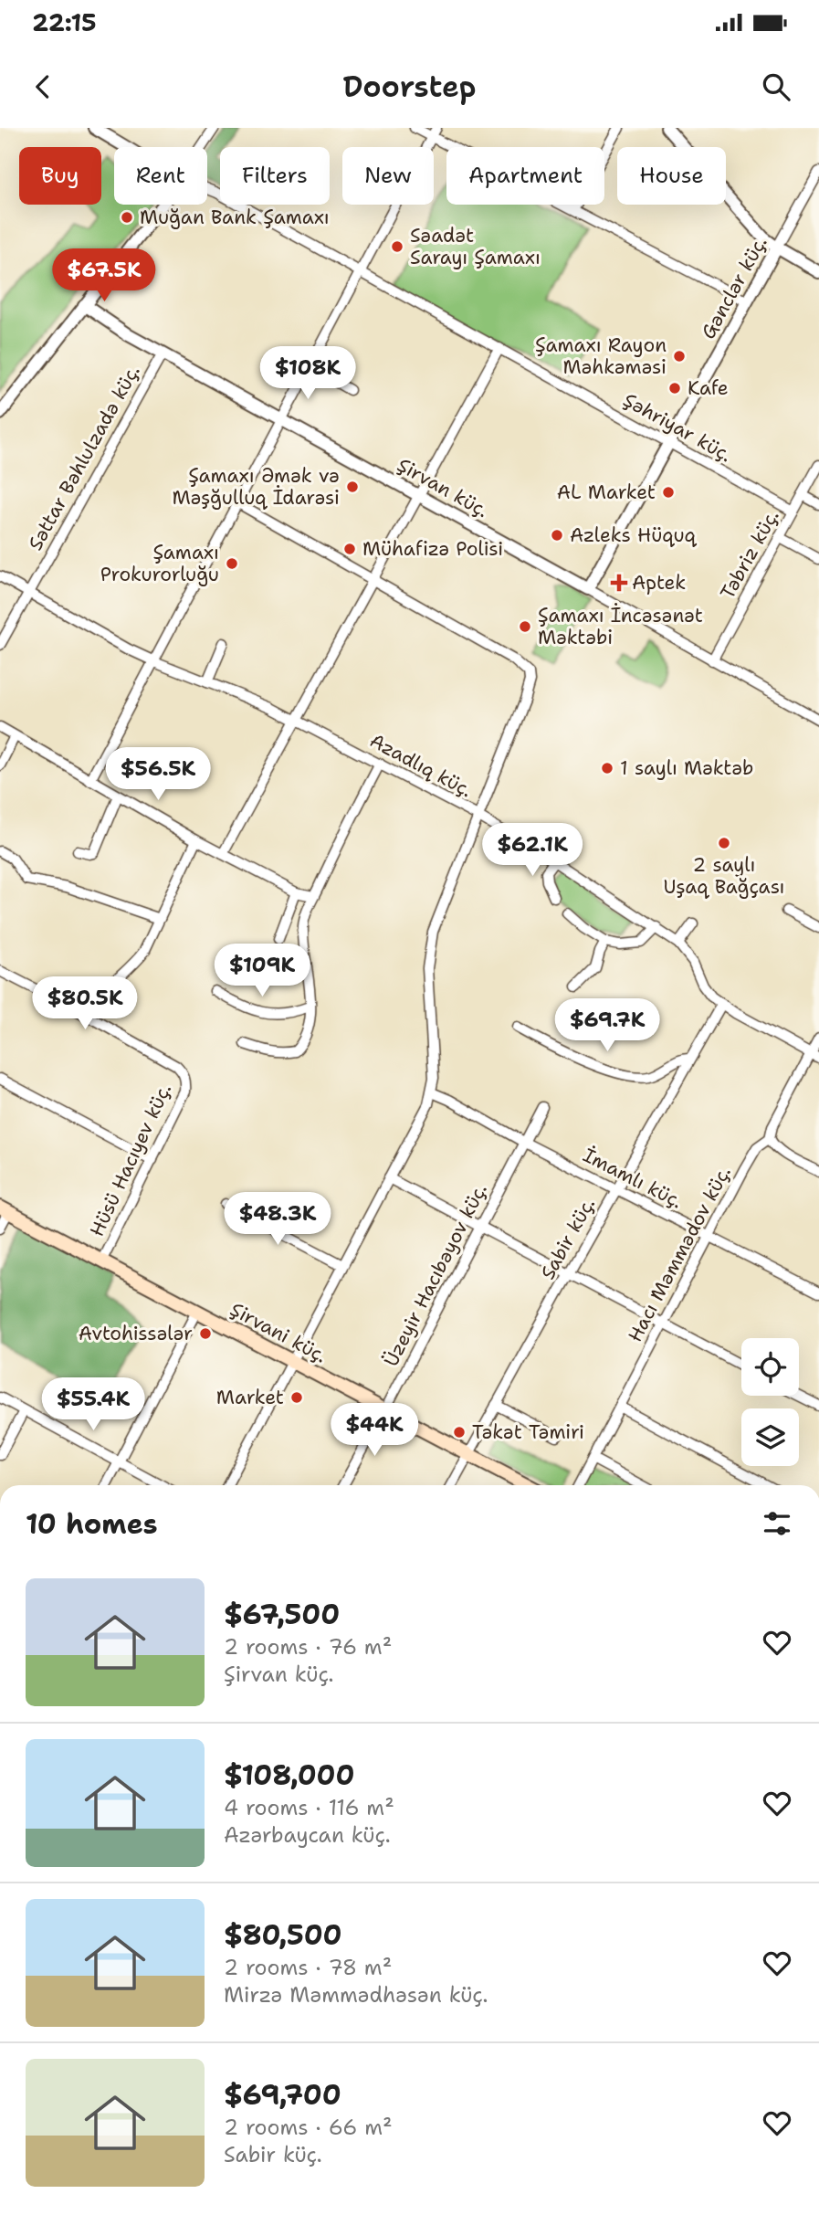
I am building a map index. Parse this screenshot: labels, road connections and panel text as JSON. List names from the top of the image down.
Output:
{
  "streets": {
    "main road": ["Şirvani küç."],
    "street": [
      "Gənclər küç.",
      "Şəhriyar küç.",
      "Səttar Bəhlulzadə küç.",
      "Şirvan küç.",
      "Təbriz küç.",
      "Azadlıq küç.",
      "Hüsü Hacıyev küç.",
      "İmamlı küç.",
      "Sabir küç.",
      "Hacı Məmmədov küç.",
      "Üzeyir Hacıbəyov küç."
    ]
  },
  "crossings": [
    ["Gənclər küç.", "Şəhriyar küç."],
    ["Gənclər küç.", "Şirvan küç."],
    ["Şəhriyar küç.", "Təbriz küç."],
    ["Səttar Bəhlulzadə küç.", "Şirvan küç."],
    ["Səttar Bəhlulzadə küç.", "Azadlıq küç."],
    ["Şirvan küç.", "Təbriz küç."],
    ["Azadlıq küç.", "Sabir küç."],
    ["Azadlıq küç.", "Hacı Məmmədov küç."],
    ["Hüsü Hacıyev küç.", "Şirvani küç."],
    ["İmamlı küç.", "Sabir küç."],
    ["İmamlı küç.", "Hacı Məmmədov küç."],
    ["İmamlı küç.", "Üzeyir Hacıbəyov küç."],
    ["Sabir küç.", "Şirvani küç."],
    ["Üzeyir Hacıbəyov küç.", "Şirvani küç."]
  ],
  "places": {
    "other": [
      "Muğan Bank Şamaxı",
      "Səadət Sarayı Şamaxı",
      "Şamaxı Rayon Məhkəməsi",
      "Kafe",
      "Şamaxı Əmək və Məşğulluq İdarəsi",
      "AL Market",
      "Azleks Hüquq",
      "Mühafizə Polisi",
      "Şamaxı Prokurorluğu",
      "Şamaxı İncəsənət Məktəbi",
      "1 saylı Məktəb",
      "2 saylı Uşaq Bağçası",
      "Avtohissələr",
      "Market",
      "Təkət Təmiri"
    ],
    "health": ["Aptek"]
  },
  "page": {
    "status": "22:15",
    "header": "Doorstep",
    "chip": [
      "Buy",
      "Rent",
      "Filters",
      "New",
      "Apartment",
      "House"
    ],
    "price": [
      "$67.5K",
      "$108K",
      "$56.5K",
      "$62.1K",
      "$109K",
      "$80.5K",
      "$69.7K",
      "$48.3K",
      "$55.4K",
      "$44K"
    ],
    "heading": "10 homes",
    "list": [
      {
        "name": "$67,500",
        "note": "2 rooms · 76 m² · Şirvan küç."
      },
      {
        "name": "$108,000",
        "note": "4 rooms · 116 m² · Azərbaycan küç."
      },
      {
        "name": "$80,500",
        "note": "2 rooms · 78 m² · Mirzə Məmmədhəsən küç."
      },
      {
        "name": "$69,700",
        "note": "2 rooms · 66 m² · Sabir küç."
      }
    ]
  }
}
